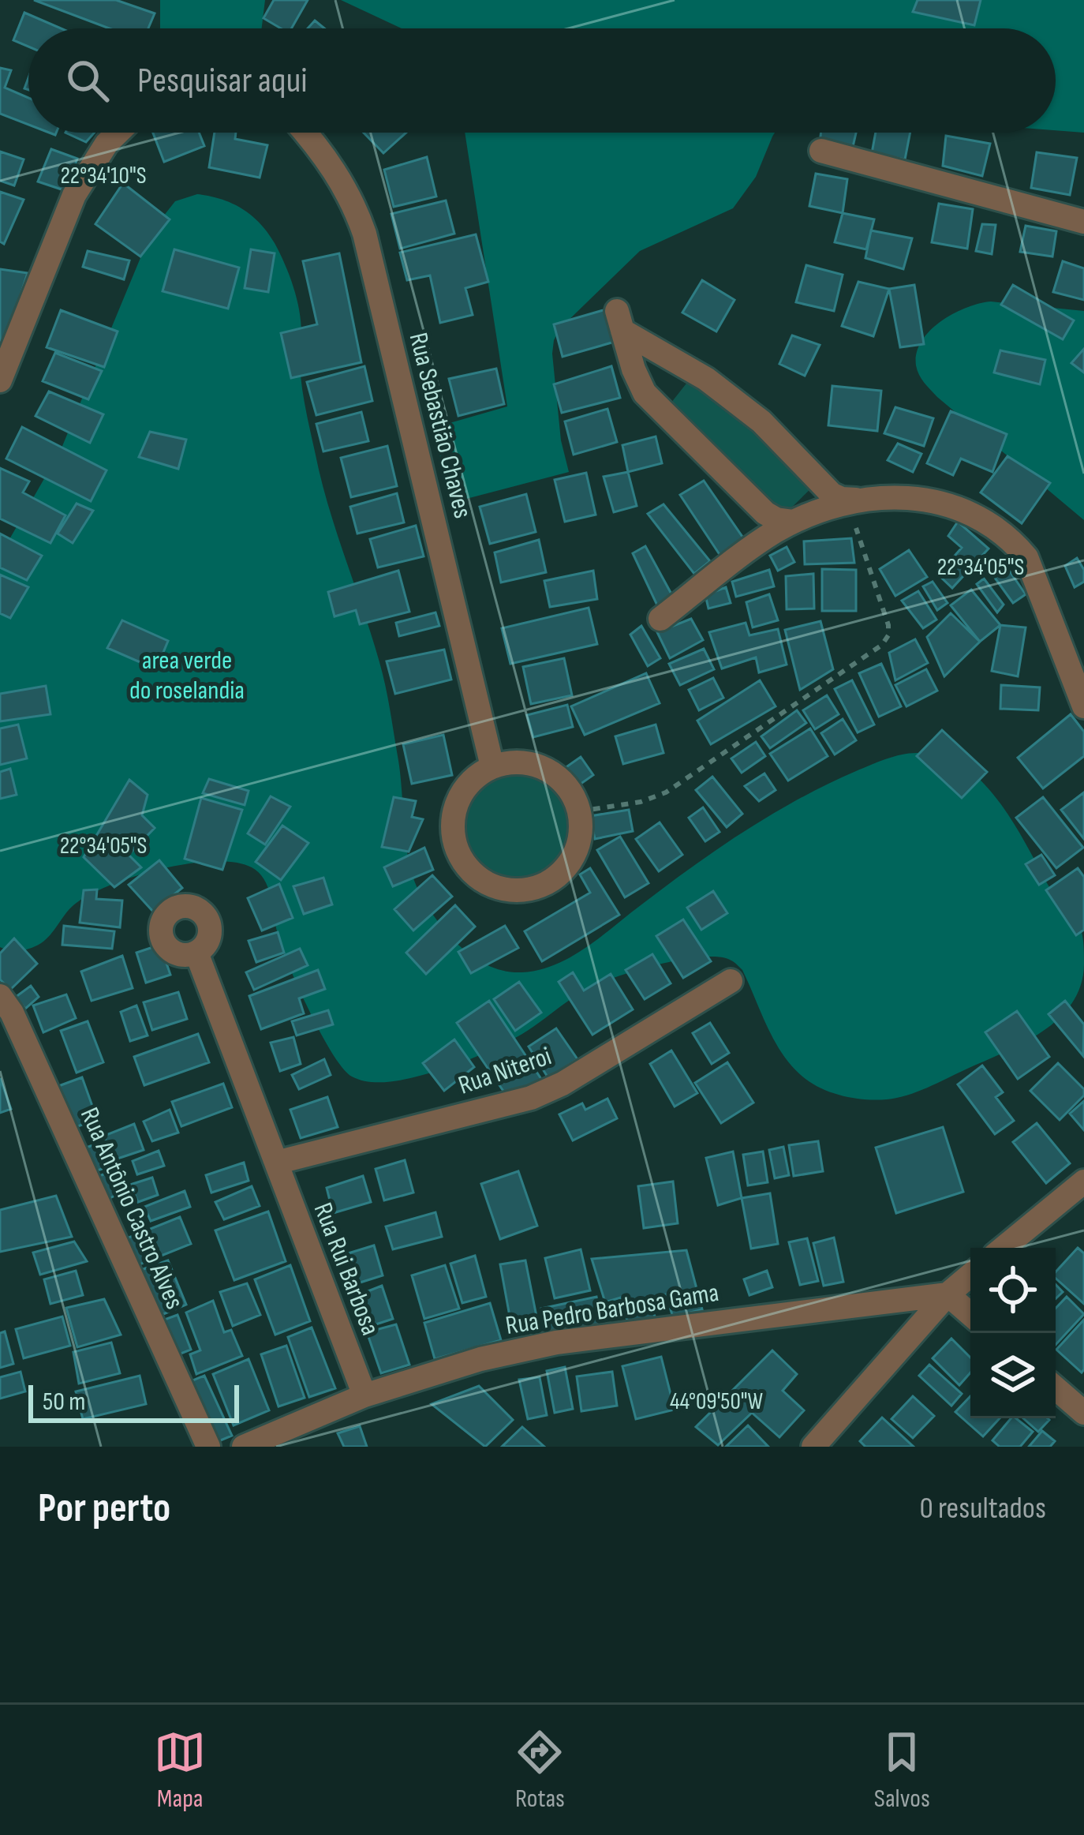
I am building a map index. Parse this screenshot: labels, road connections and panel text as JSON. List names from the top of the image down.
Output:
{
  "streets": {
    "street": [
      "Rua Sebastião Chaves",
      "Rua Niteroi",
      "Rua Antônio Castro Alves",
      "Rua Rui Barbosa",
      "Rua Pedro Barbosa Gama"
    ]
  },
  "crossings": [
    ["Rua Niteroi", "Rua Rui Barbosa"],
    ["Rua Rui Barbosa", "Rua Pedro Barbosa Gama"]
  ],
  "parks": ["area verde do roselandia"],
  "scale_bar": "50 m",
  "page": {
    "search": "Pesquisar aqui",
    "scale": "50 m",
    "heading": ["Por perto", "0 resultados"],
    "nav": ["Mapa", "Rotas", "Salvos"]
  },
  "coordinates": ["22°34'10\"S", "22°34'05\"S", "44°09'50\"W"]
}
